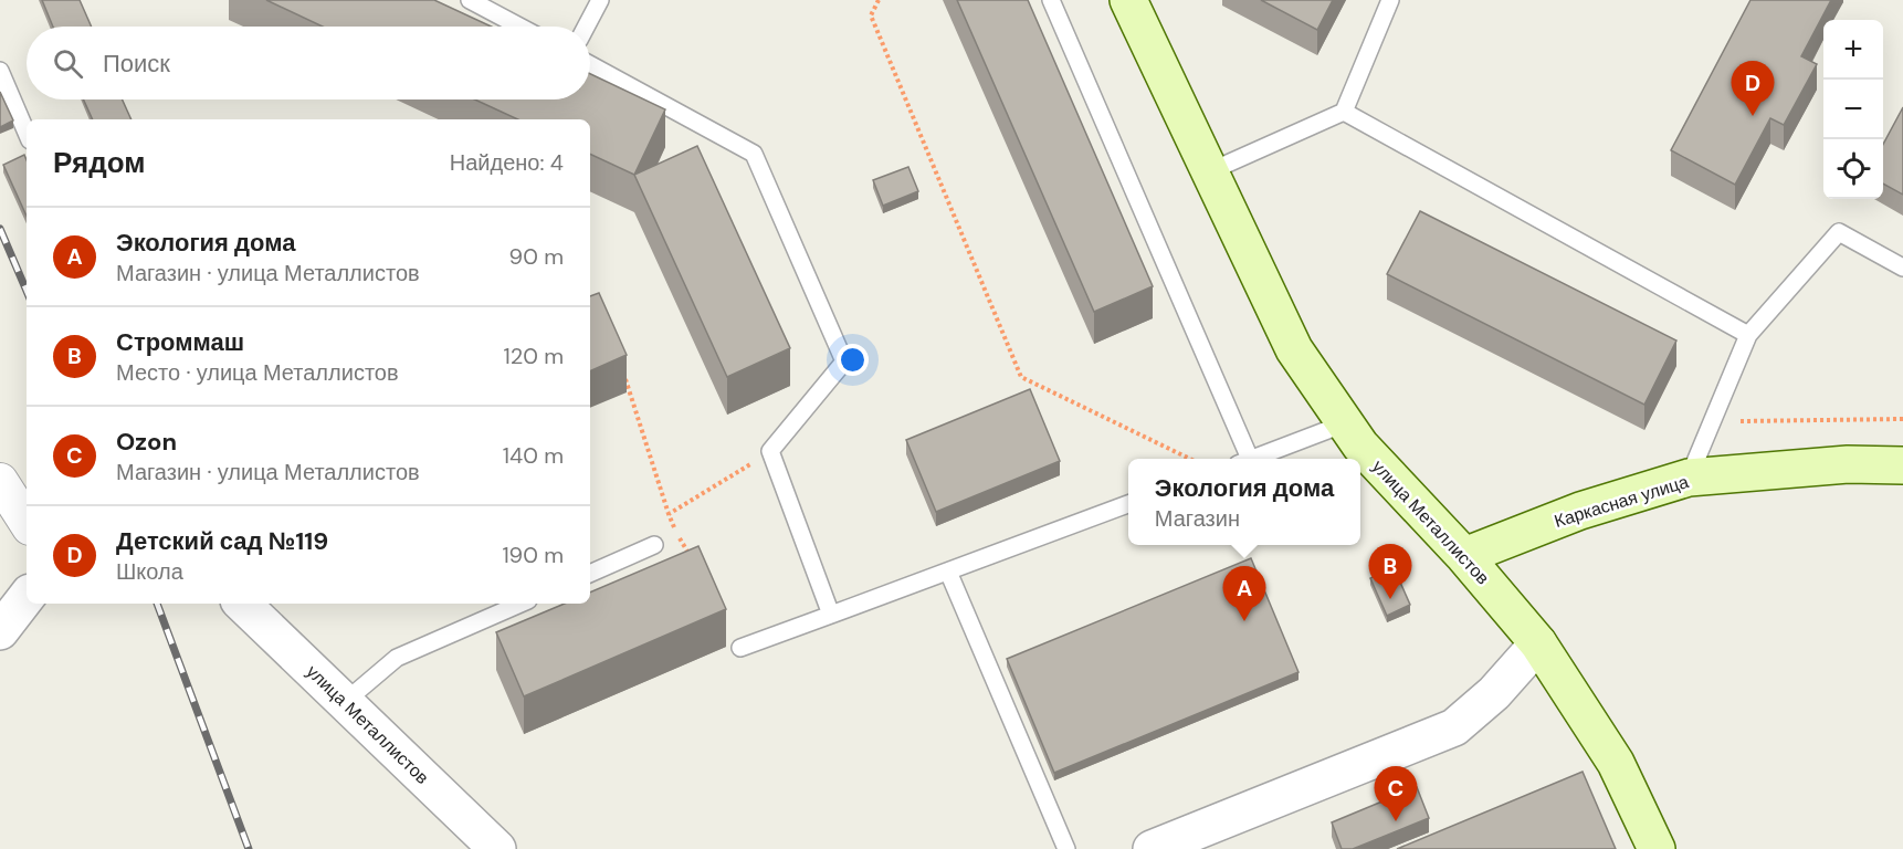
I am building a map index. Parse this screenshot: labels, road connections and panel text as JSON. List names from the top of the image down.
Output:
{
  "streets": {
    "main road": ["Каркасная улица", "улица Металлистов"]
  },
  "crossings": [
    ["Каркасная улица", "улица Металлистов"]
  ],
  "page": {
    "map_buttons": ["+", "−"],
    "search": "Поиск",
    "pins": [
      "D",
      "B",
      "A",
      "C"
    ],
    "heading": ["Рядом", "Найдено: 4"],
    "list": [
      {
        "mark": "A",
        "name": "Экология дома",
        "note": "Магазин · улица Металлистов",
        "value": "90 m"
      },
      {
        "mark": "B",
        "name": "Строммаш",
        "note": "Место · улица Металлистов",
        "value": "120 m"
      },
      {
        "mark": "C",
        "name": "Ozon",
        "note": "Магазин · улица Металлистов",
        "value": "140 m"
      },
      {
        "mark": "D",
        "name": "Детский сад №119",
        "note": "Школа",
        "value": "190 m"
      }
    ],
    "popup": ["Экология дома", "Магазин"]
  }
}
